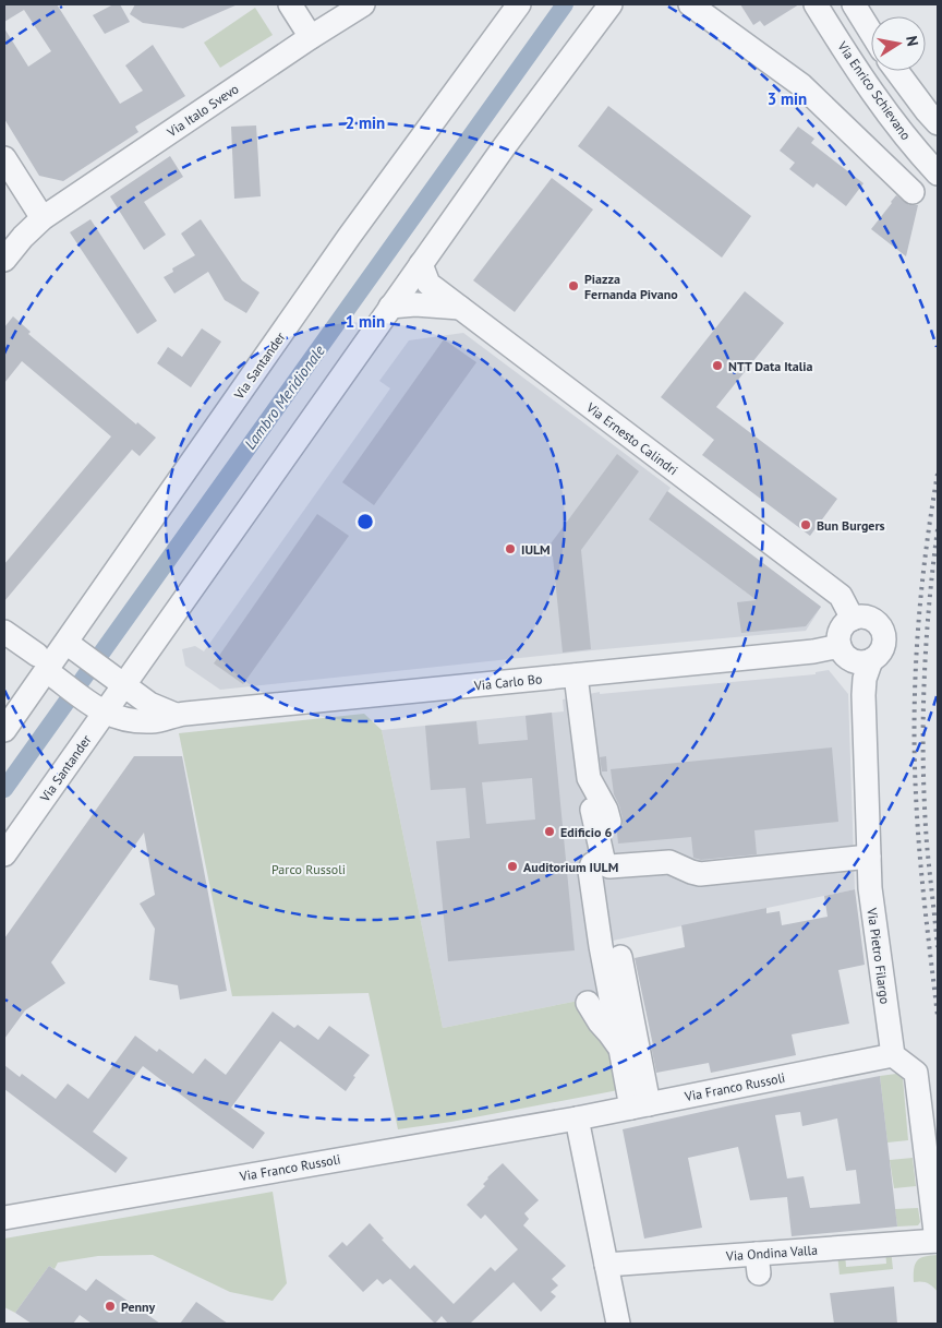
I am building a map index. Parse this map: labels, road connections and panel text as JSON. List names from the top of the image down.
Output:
{
  "streets": {
    "street": [
      "Via Enrico Schievano",
      "Via Italo Svevo",
      "Via Santander",
      "Via Ernesto Calindri",
      "Via Carlo Bo",
      "Via Pietro Filargo",
      "Via Franco Russoli",
      "Via Ondina Valla"
    ]
  },
  "crossings": [
    ["Via Santander", "Via Ernesto Calindri"],
    ["Via Santander", "Via Carlo Bo"],
    ["Via Ernesto Calindri", "Via Carlo Bo"],
    ["Via Ernesto Calindri", "Via Pietro Filargo"],
    ["Via Carlo Bo", "Via Pietro Filargo"],
    ["Via Pietro Filargo", "Via Franco Russoli"]
  ],
  "water": ["Lambro Meridionale"],
  "parks": ["Parco Russoli"],
  "places": [
    "Piazza Fernanda Pivano",
    "NTT Data Italia",
    "Bun Burgers",
    "IULM",
    "Edificio 6",
    "Auditorium IULM",
    "Penny"
  ],
  "north": "right",
  "rings": ["3 min", "2 min", "1 min"]
}
